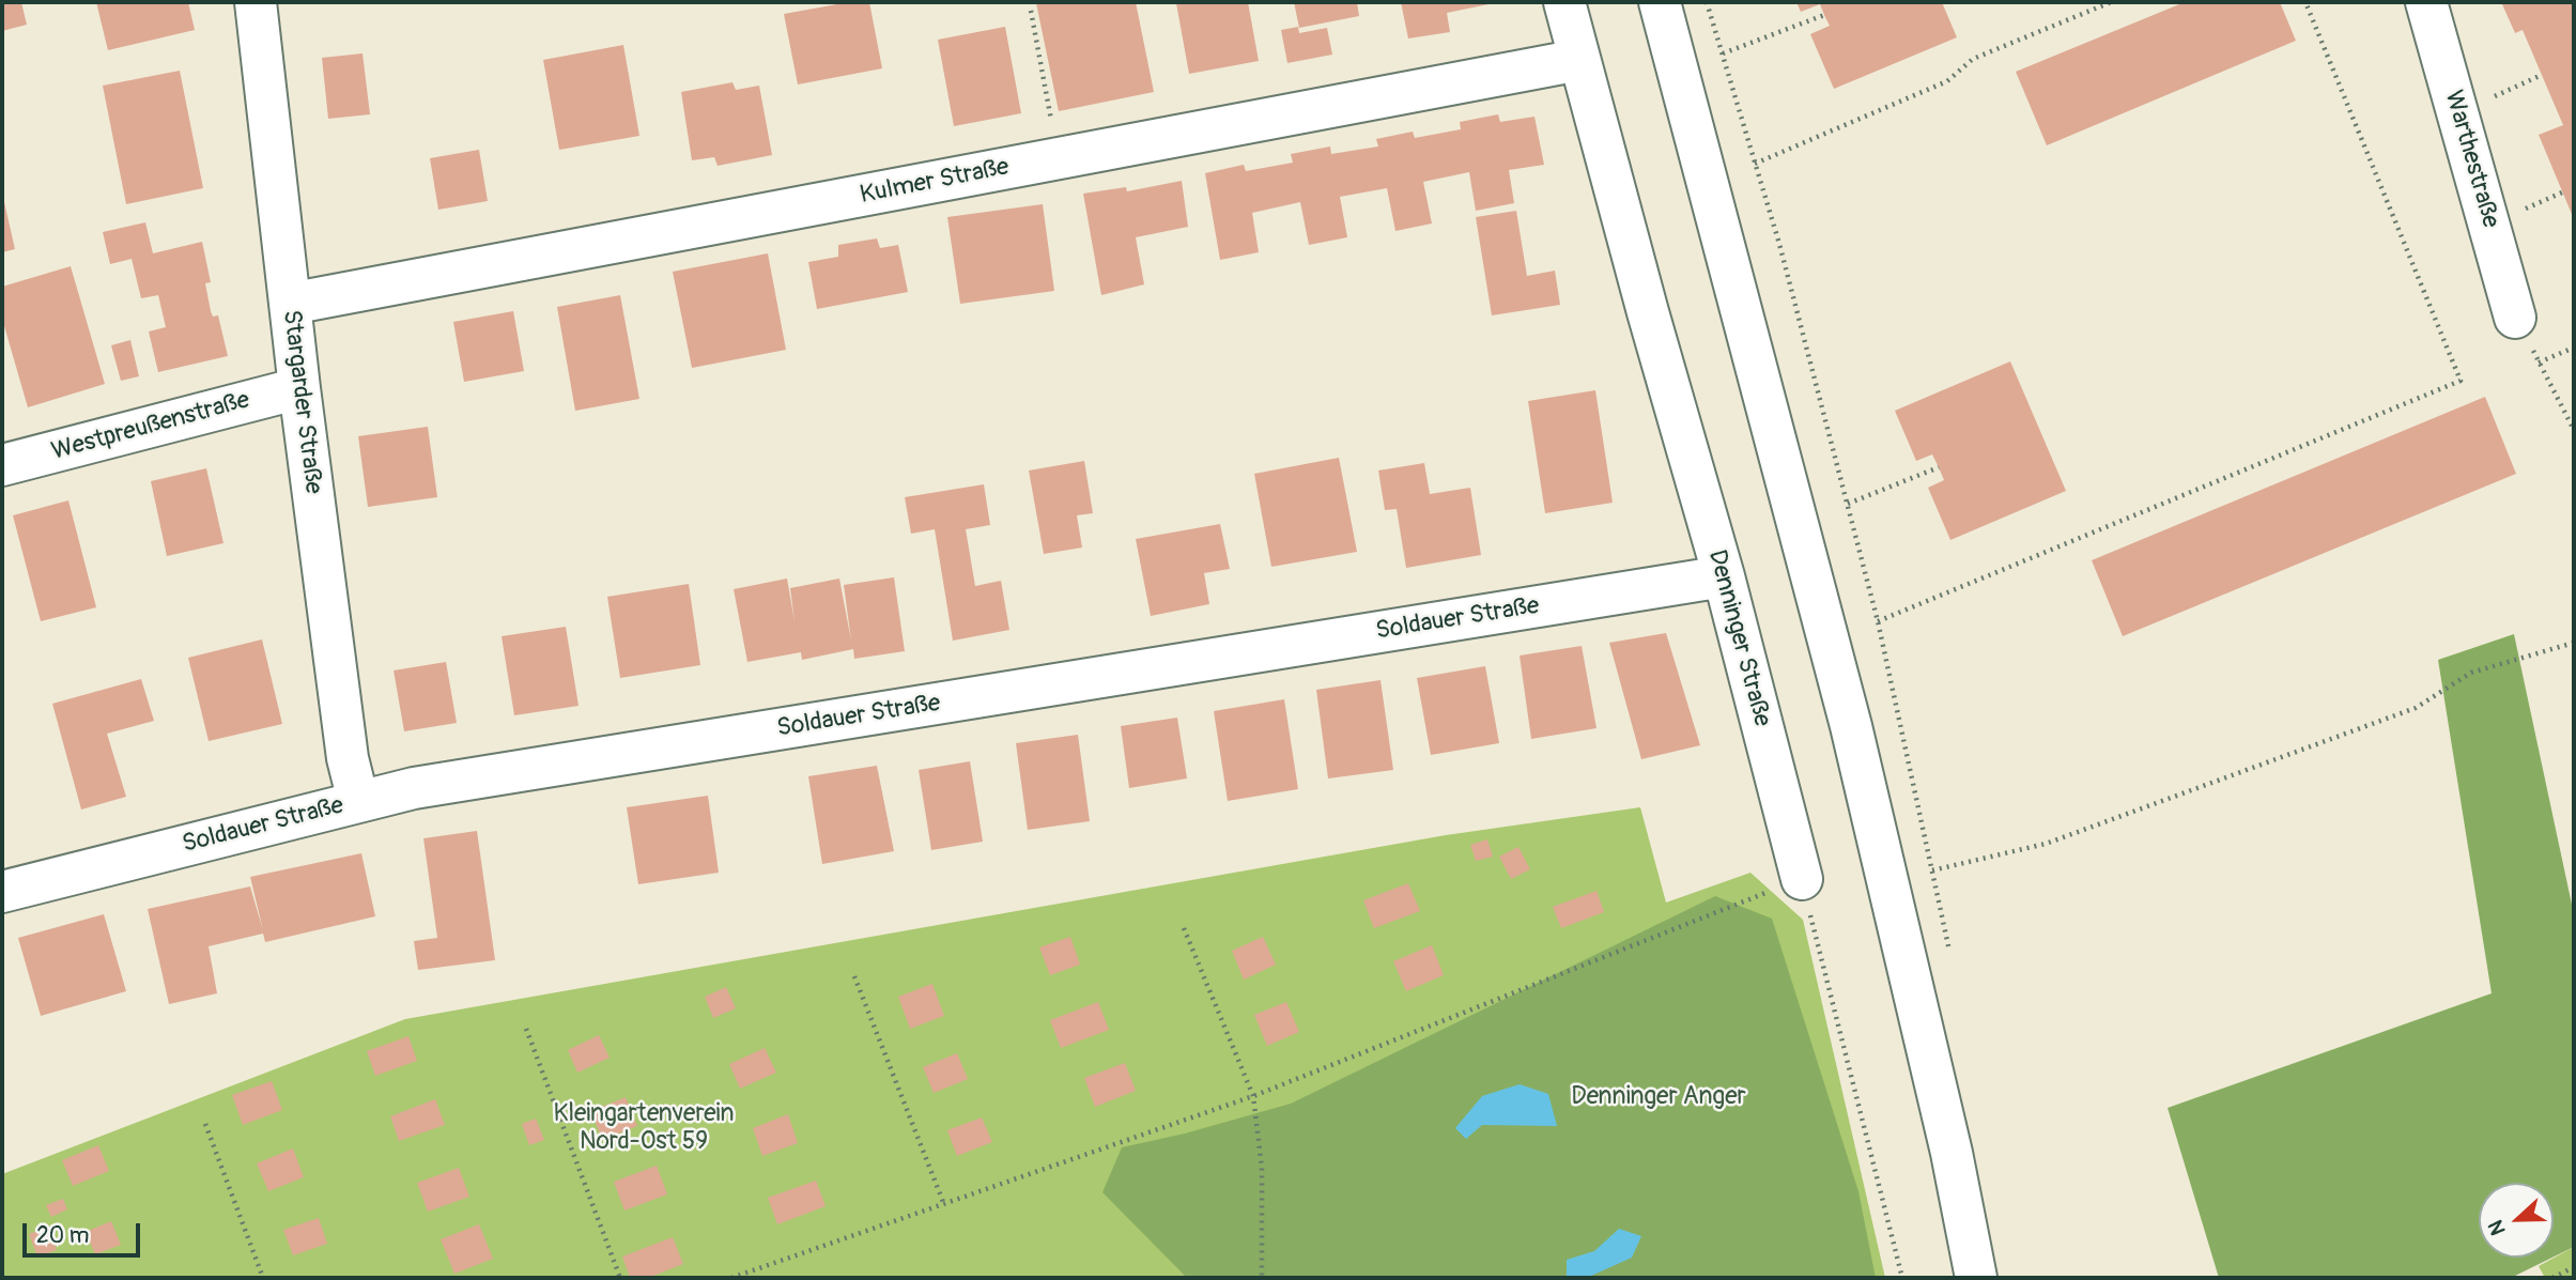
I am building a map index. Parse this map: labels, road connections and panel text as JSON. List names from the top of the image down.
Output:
{
  "streets": {
    "street": [
      "Warthestraße",
      "Kulmer Straße",
      "Stargarder Straße",
      "Westpreußenstraße",
      "Soldauer Straße",
      "Denninger Straße"
    ]
  },
  "crossings": [
    ["Kulmer Straße", "Stargarder Straße"],
    ["Kulmer Straße", "Denninger Straße"],
    ["Stargarder Straße", "Westpreußenstraße"],
    ["Stargarder Straße", "Soldauer Straße"],
    ["Soldauer Straße", "Denninger Straße"]
  ],
  "parks": ["Denninger Anger", "Kleingartenverein Nord-Ost 59"],
  "scale_bar": "20 m",
  "north": "left"
}
